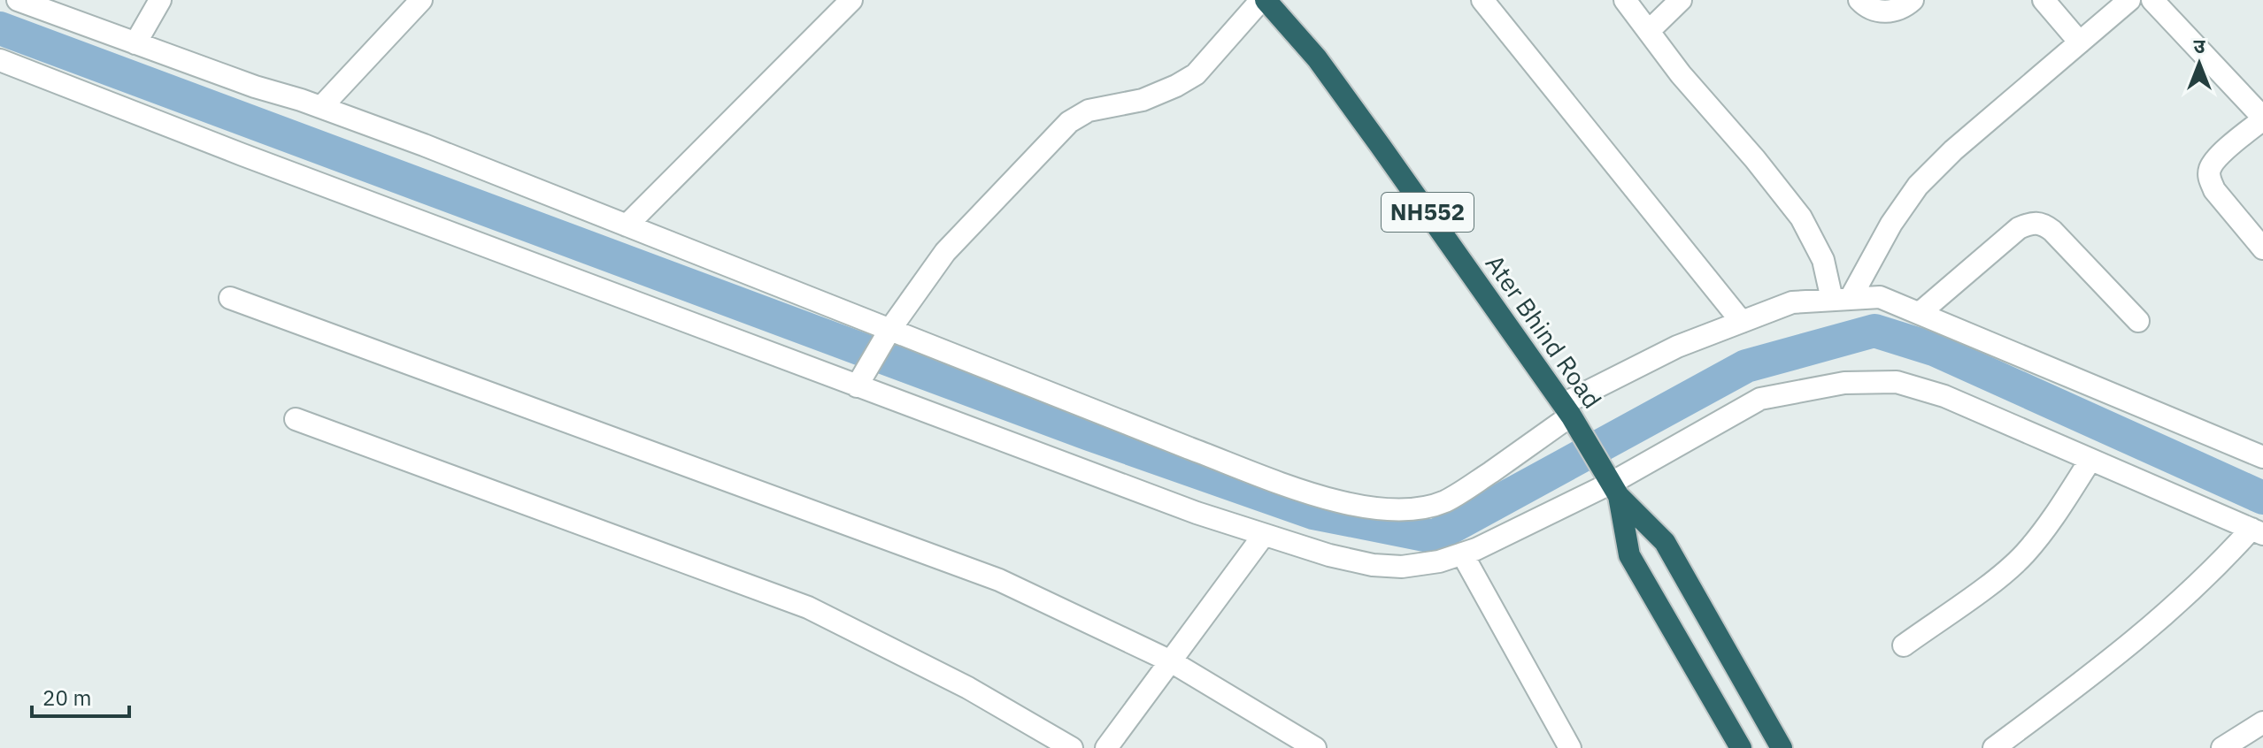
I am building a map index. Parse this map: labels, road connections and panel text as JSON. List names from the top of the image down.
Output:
{
  "streets": {
    "highway": ["NH552", "Ater Bhind Road"]
  },
  "scale_bar": "20 m",
  "north": "top"
}
